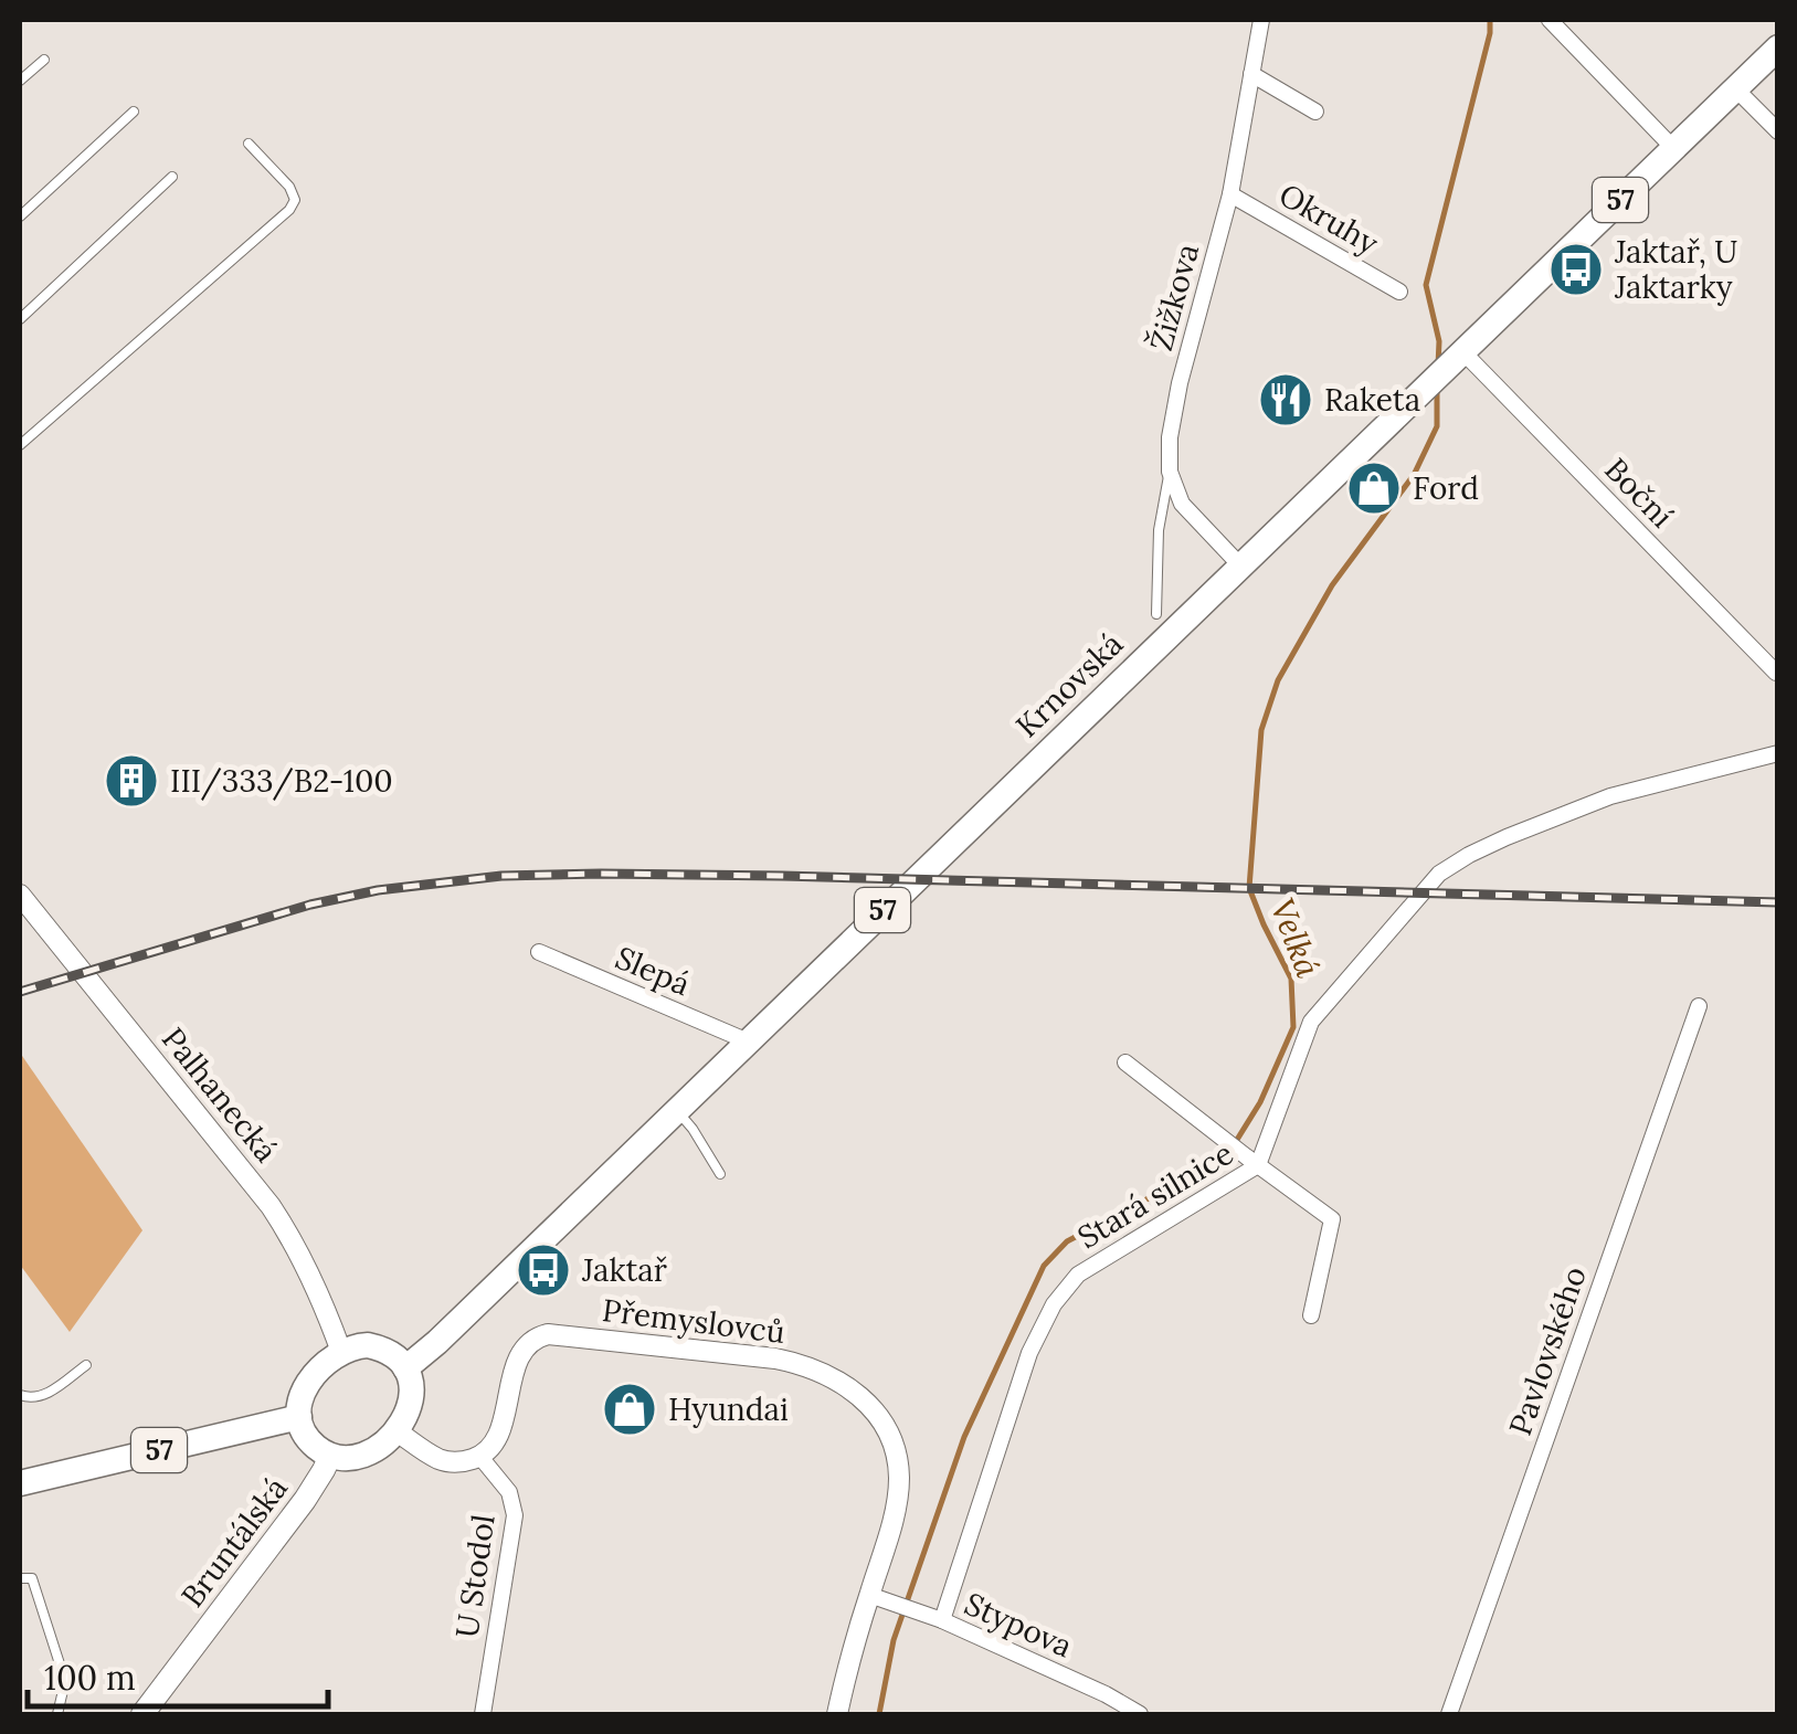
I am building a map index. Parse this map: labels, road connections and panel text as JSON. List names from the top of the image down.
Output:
{
  "streets": {
    "main road": ["57", "Krnovská", "Bruntálská"],
    "street": [
      "Okruhy",
      "Žižkova",
      "Boční",
      "Slepá",
      "Palhanecká",
      "Stará silnice",
      "Přemyslovců",
      "Pavlovského",
      "U Stodol",
      "Stypova"
    ]
  },
  "crossings": [
    ["57", "Krnovská"],
    ["57", "Palhanecká"],
    ["57", "Bruntálská"],
    ["Okruhy", "Žižkova"],
    ["Boční", "Krnovská"],
    ["Krnovská", "Slepá"],
    ["Krnovská", "Palhanecká"],
    ["Krnovská", "Bruntálská"],
    ["Palhanecká", "Bruntálská"],
    ["Stará silnice", "Stypova"],
    ["Přemyslovců", "U Stodol"],
    ["Přemyslovců", "Stypova"]
  ],
  "water": ["Velká"],
  "places": {
    "bus stop": ["Jaktař, U Jaktarky", "Jaktař"],
    "restaurant": ["Raketa"],
    "shop": ["Ford", "Hyundai"],
    "building": ["III/333/B2-100"]
  },
  "scale_bar": "100 m"
}
